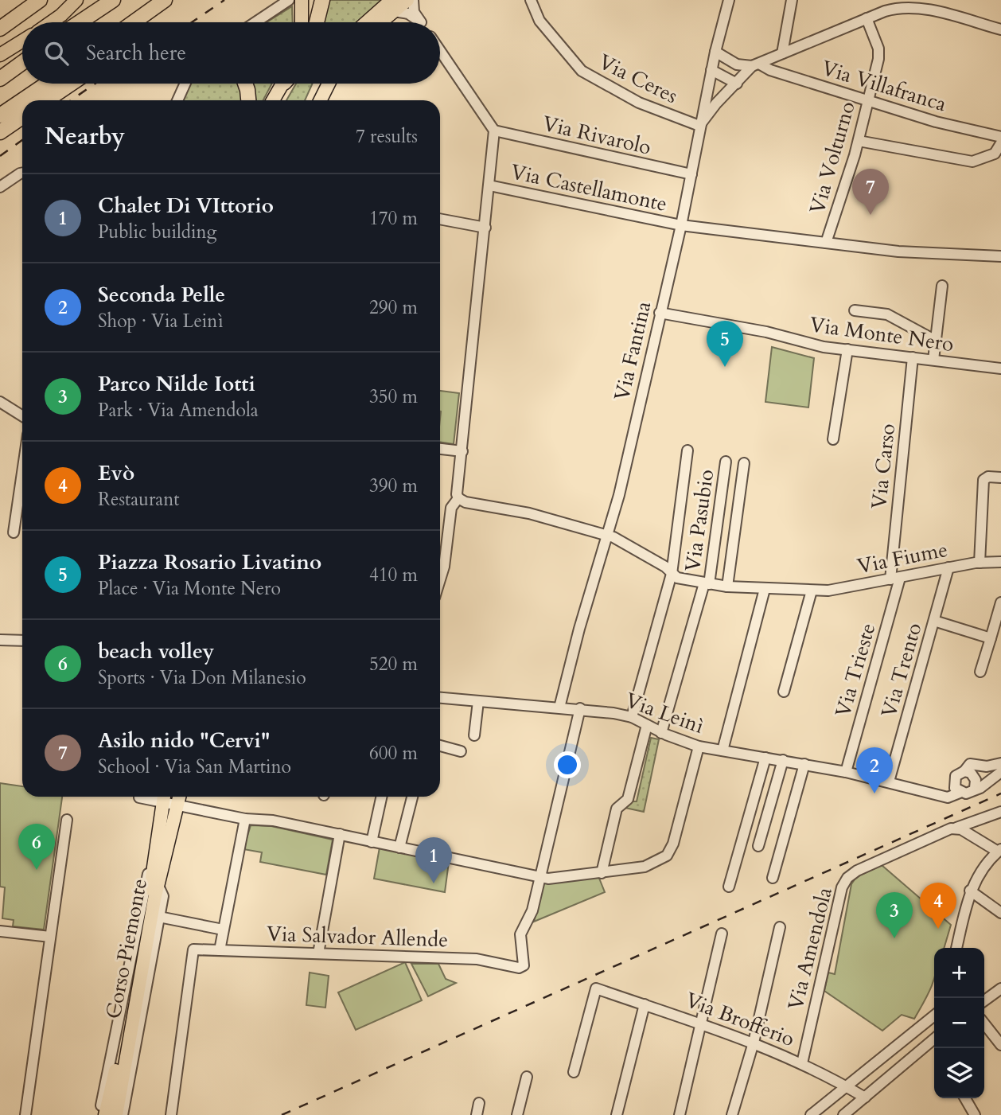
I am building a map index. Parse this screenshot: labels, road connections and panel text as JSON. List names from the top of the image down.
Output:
{
  "streets": {
    "main road": ["Corso Piemonte"],
    "street": [
      "Via Ceres",
      "Via Villafranca",
      "Via Rivarolo",
      "Via Volturno",
      "Via Castellamonte",
      "Via Monte Nero",
      "Via Fantina",
      "Via Carso",
      "Via Pasubio",
      "Via Fiume",
      "Via Trieste",
      "Via Trento",
      "Via Leinì",
      "Via Salvador Allende",
      "Via Amendola",
      "Via Brofferio"
    ]
  },
  "crossings": [
    ["Via Ceres", "Via Fantina"],
    ["Via Villafranca", "Via Volturno"],
    ["Via Villafranca", "Via Fantina"],
    ["Via Rivarolo", "Via Fantina"],
    ["Via Volturno", "Via Castellamonte"],
    ["Via Castellamonte", "Via Fantina"],
    ["Via Monte Nero", "Via Fantina"],
    ["Via Monte Nero", "Via Carso"],
    ["Via Fantina", "Via Fiume"],
    ["Via Fantina", "Via Leinì"],
    ["Via Carso", "Via Fiume"],
    ["Via Carso", "Via Trieste"],
    ["Via Pasubio", "Via Fiume"],
    ["Via Pasubio", "Via Leinì"],
    ["Via Fiume", "Via Trieste"],
    ["Via Fiume", "Via Trento"],
    ["Via Trieste", "Via Leinì"],
    ["Via Trento", "Via Leinì"],
    ["Via Amendola", "Via Brofferio"]
  ],
  "page": {
    "search": "Search here",
    "heading": ["Nearby", "7 results"],
    "pins": [
      "7",
      "5",
      "2",
      "6",
      "1",
      "4",
      "3"
    ],
    "list": [
      {
        "mark": "1",
        "name": "Chalet Di VIttorio",
        "note": "Public building",
        "value": "170 m"
      },
      {
        "mark": "2",
        "name": "Seconda Pelle",
        "note": "Shop · Via Leinì",
        "value": "290 m"
      },
      {
        "mark": "3",
        "name": "Parco Nilde Iotti",
        "note": "Park · Via Amendola",
        "value": "350 m"
      },
      {
        "mark": "4",
        "name": "Evò",
        "note": "Restaurant",
        "value": "390 m"
      },
      {
        "mark": "5",
        "name": "Piazza Rosario Livatino",
        "note": "Place · Via Monte Nero",
        "value": "410 m"
      },
      {
        "mark": "6",
        "name": "beach volley",
        "note": "Sports · Via Don Milanesio",
        "value": "520 m"
      },
      {
        "mark": "7",
        "name": "Asilo nido \"Cervi\"",
        "note": "School · Via San Martino",
        "value": "600 m"
      }
    ],
    "map_buttons": ["+", "−"]
  }
}
